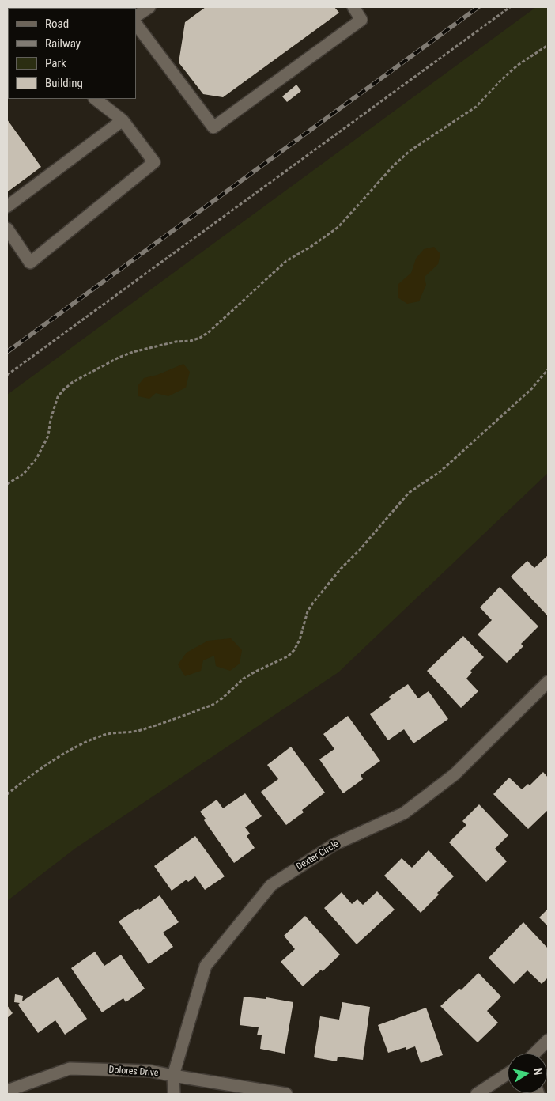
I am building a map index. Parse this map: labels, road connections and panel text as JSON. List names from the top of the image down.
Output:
{
  "streets": {
    "street": ["Dexter Circle", "Dolores Drive"]
  },
  "crossings": [
    ["Dexter Circle", "Dolores Drive"]
  ],
  "legend": [
    "Road",
    "Railway",
    "Park",
    "Building"
  ],
  "north": "right"
}
